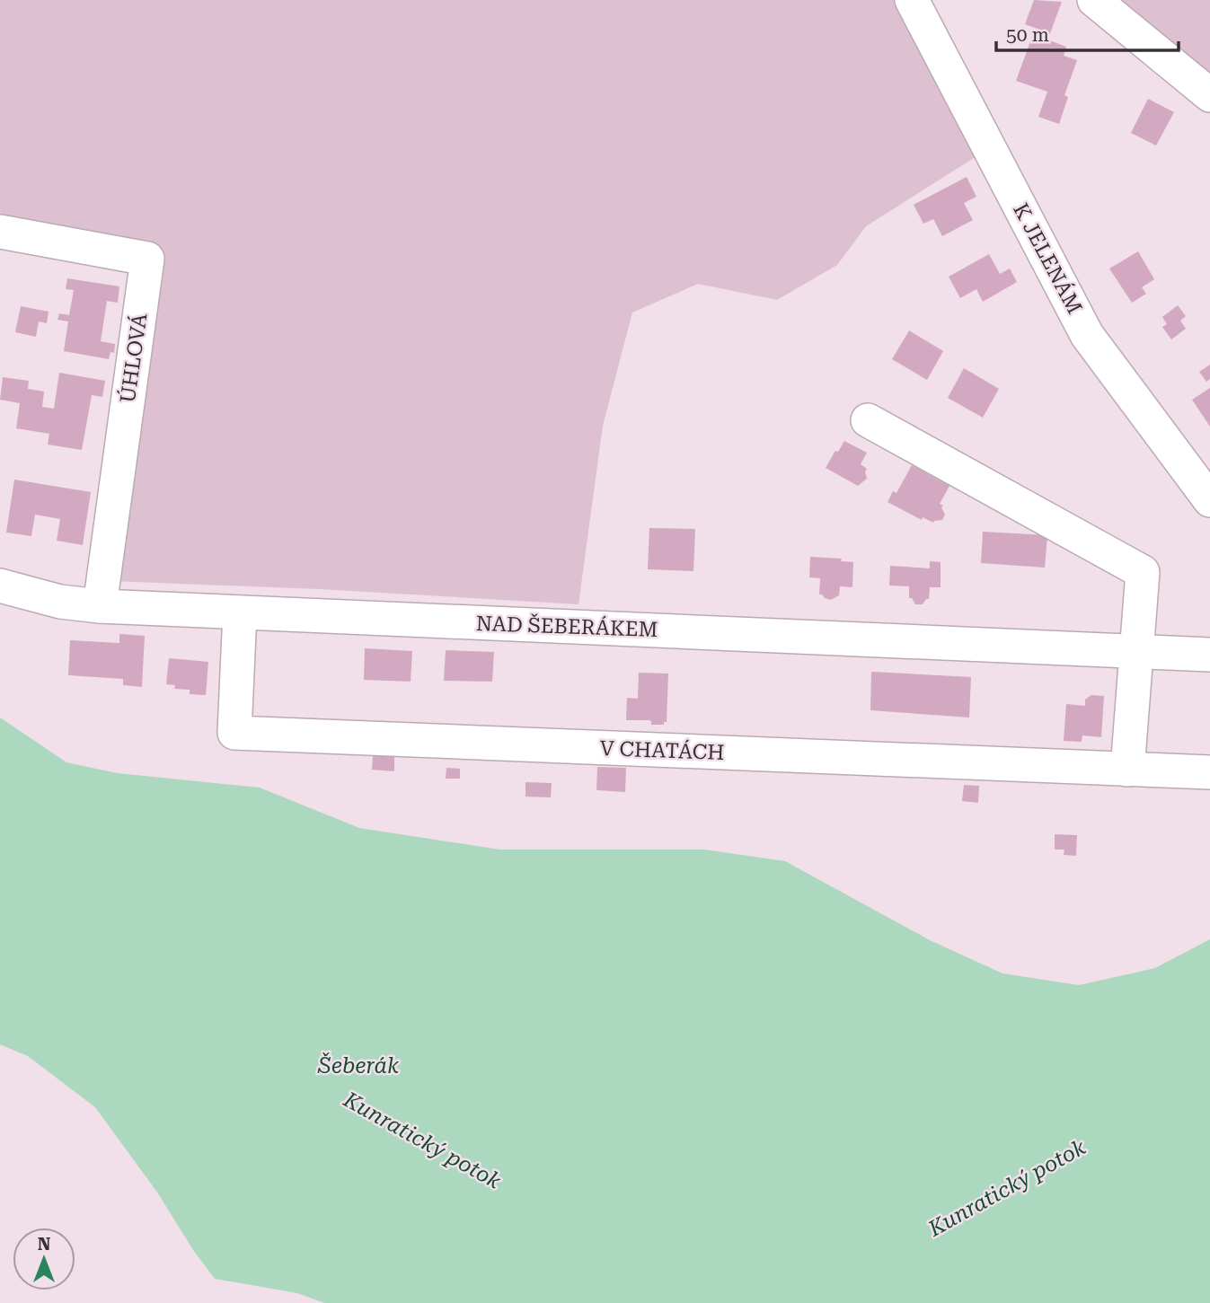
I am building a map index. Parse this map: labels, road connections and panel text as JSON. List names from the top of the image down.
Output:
{
  "streets": {
    "street": [
      "K JELENÁM",
      "ÚHLOVÁ",
      "NAD ŠEBERÁKEM",
      "V CHATÁCH"
    ]
  },
  "crossings": [
    ["ÚHLOVÁ", "NAD ŠEBERÁKEM"],
    ["NAD ŠEBERÁKEM", "V CHATÁCH"]
  ],
  "water": ["Šeberák", "Kunratický potok"],
  "scale_bar": "50 m",
  "north": "top"
}
